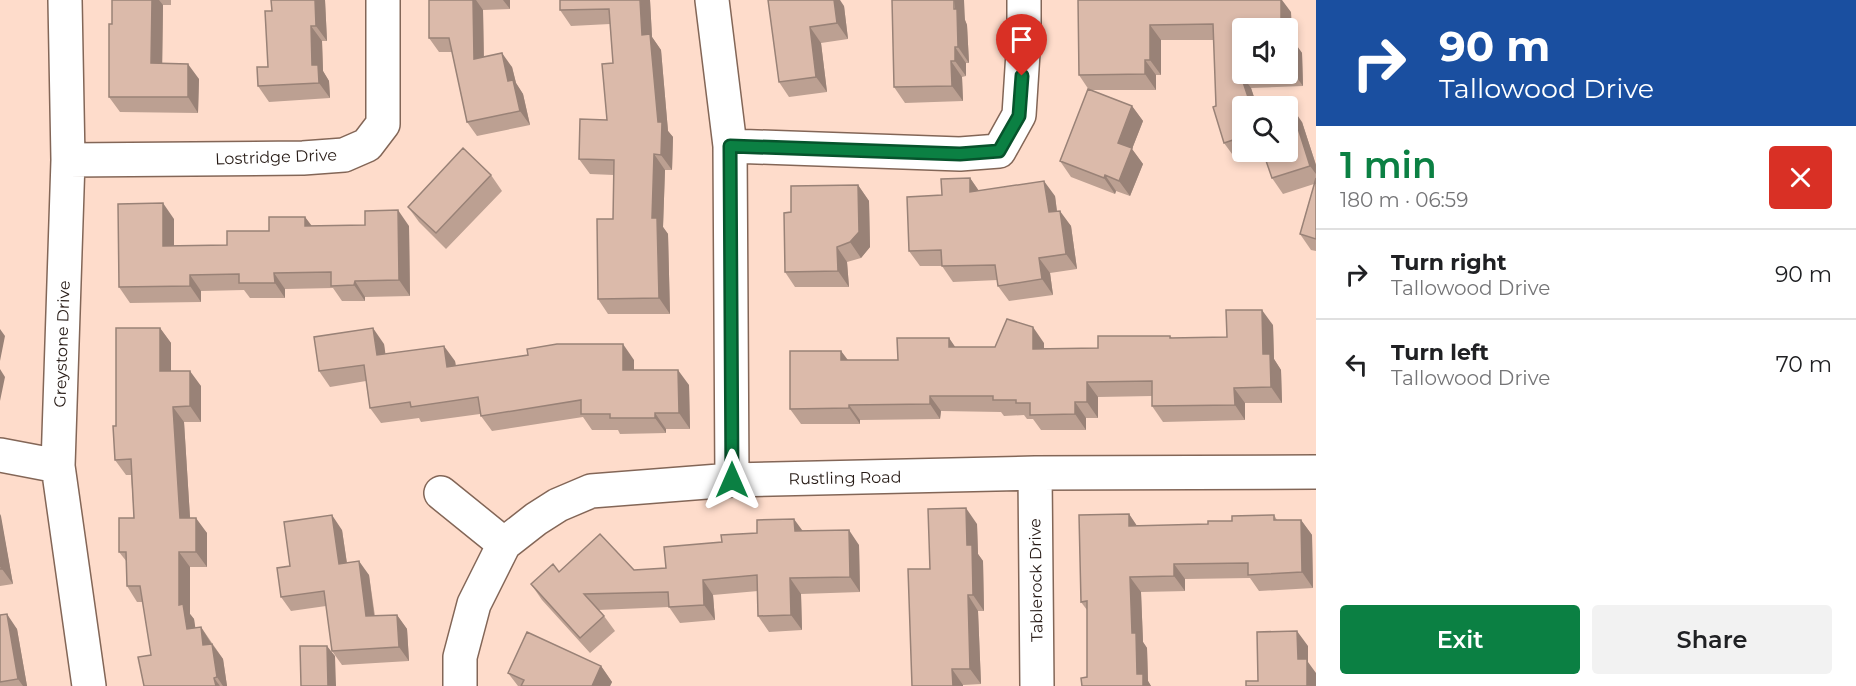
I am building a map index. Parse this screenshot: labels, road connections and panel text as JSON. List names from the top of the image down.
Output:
{
  "streets": {
    "street": [
      "Lostridge Drive",
      "Greystone Drive",
      "Rustling Road",
      "Tablerock Drive"
    ]
  },
  "crossings": [
    ["Lostridge Drive", "Greystone Drive"],
    ["Rustling Road", "Tablerock Drive"]
  ],
  "page": {
    "turn": ["90 m", "Tallowood Drive"],
    "heading": ["1 min", "180 m · 06:59"],
    "list": [
      {
        "name": "Turn right",
        "note": "Tallowood Drive",
        "value": "90 m"
      },
      {
        "name": "Turn left",
        "note": "Tallowood Drive",
        "value": "70 m"
      }
    ],
    "buttons": ["Exit", "Share"]
  }
}
